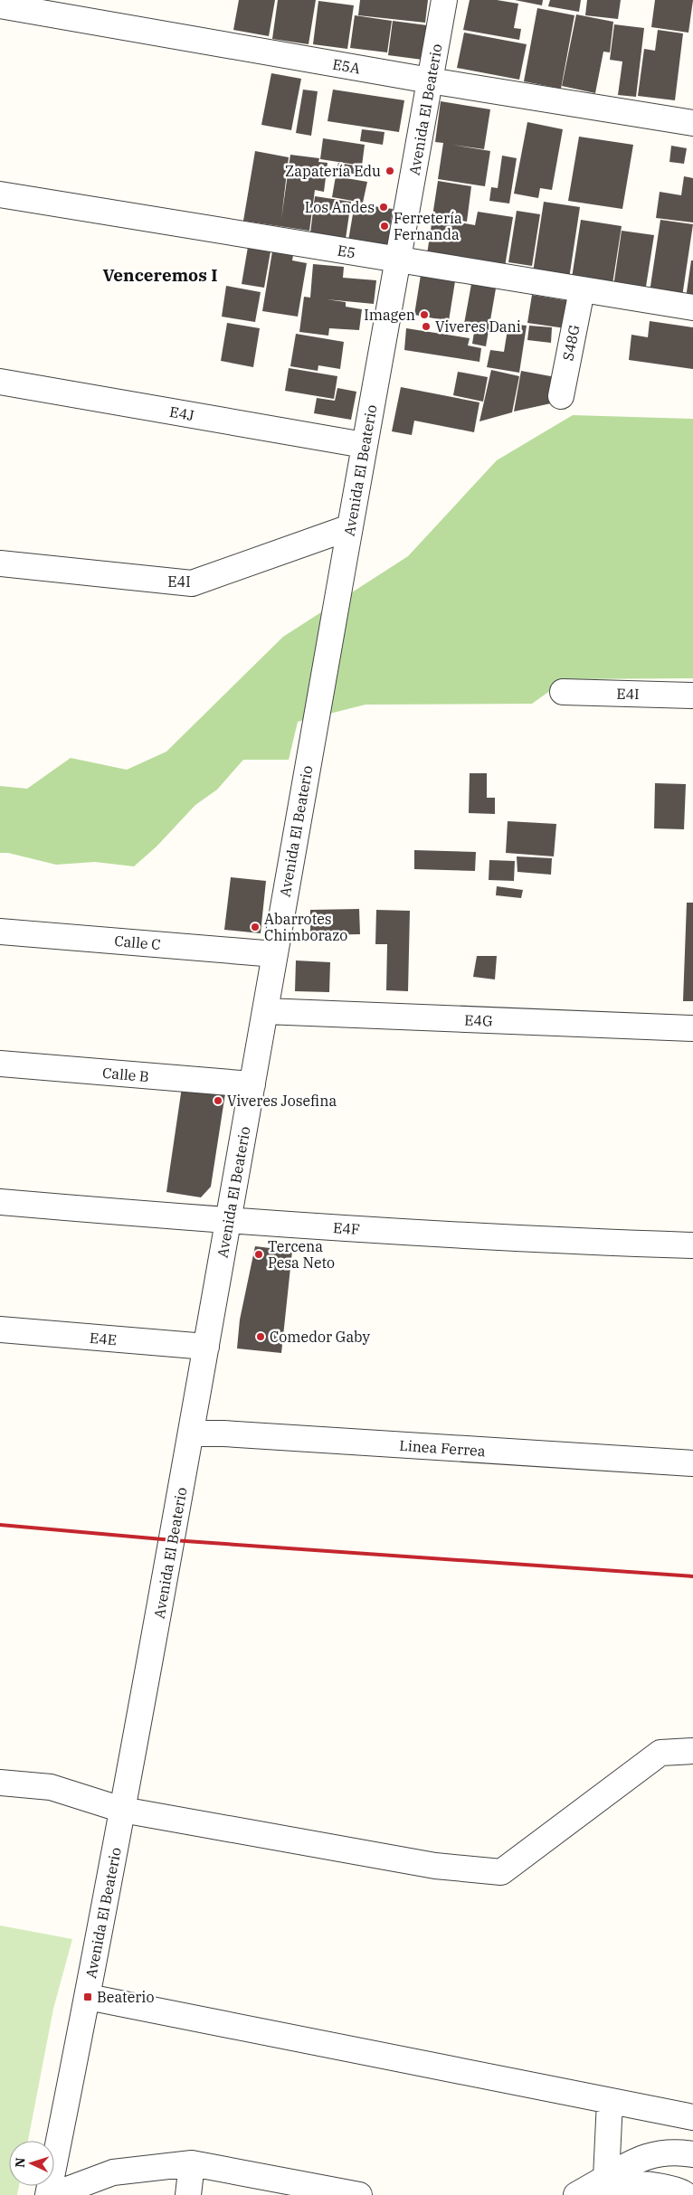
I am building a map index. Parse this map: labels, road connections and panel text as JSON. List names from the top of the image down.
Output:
{
  "streets": {
    "street": [
      "E5A",
      "Avenida El Beaterio",
      "E5",
      "S48G",
      "E4J",
      "E4I",
      "Calle C",
      "E4G",
      "Calle B",
      "E4F",
      "E4E",
      "Linea Ferrea"
    ]
  },
  "crossings": [
    ["E5A", "Avenida El Beaterio"],
    ["Avenida El Beaterio", "E5"],
    ["Avenida El Beaterio", "E4J"],
    ["Avenida El Beaterio", "E4I"],
    ["Avenida El Beaterio", "Calle C"],
    ["Avenida El Beaterio", "E4G"],
    ["Avenida El Beaterio", "Calle B"],
    ["Avenida El Beaterio", "E4F"],
    ["Avenida El Beaterio", "E4E"],
    ["Avenida El Beaterio", "Linea Ferrea"],
    ["E5", "S48G"]
  ],
  "districts": ["Venceremos I"],
  "places": {
    "other": [
      "Zapatería Edu",
      "Los Andes",
      "Ferretería Fernanda",
      "Imagen",
      "Viveres Dani",
      "Abarrotes Chimborazo",
      "Viveres Josefina",
      "Tercena Pesa Neto",
      "Comedor Gaby"
    ],
    "transit": ["Beaterio"]
  },
  "north": "left"
}
